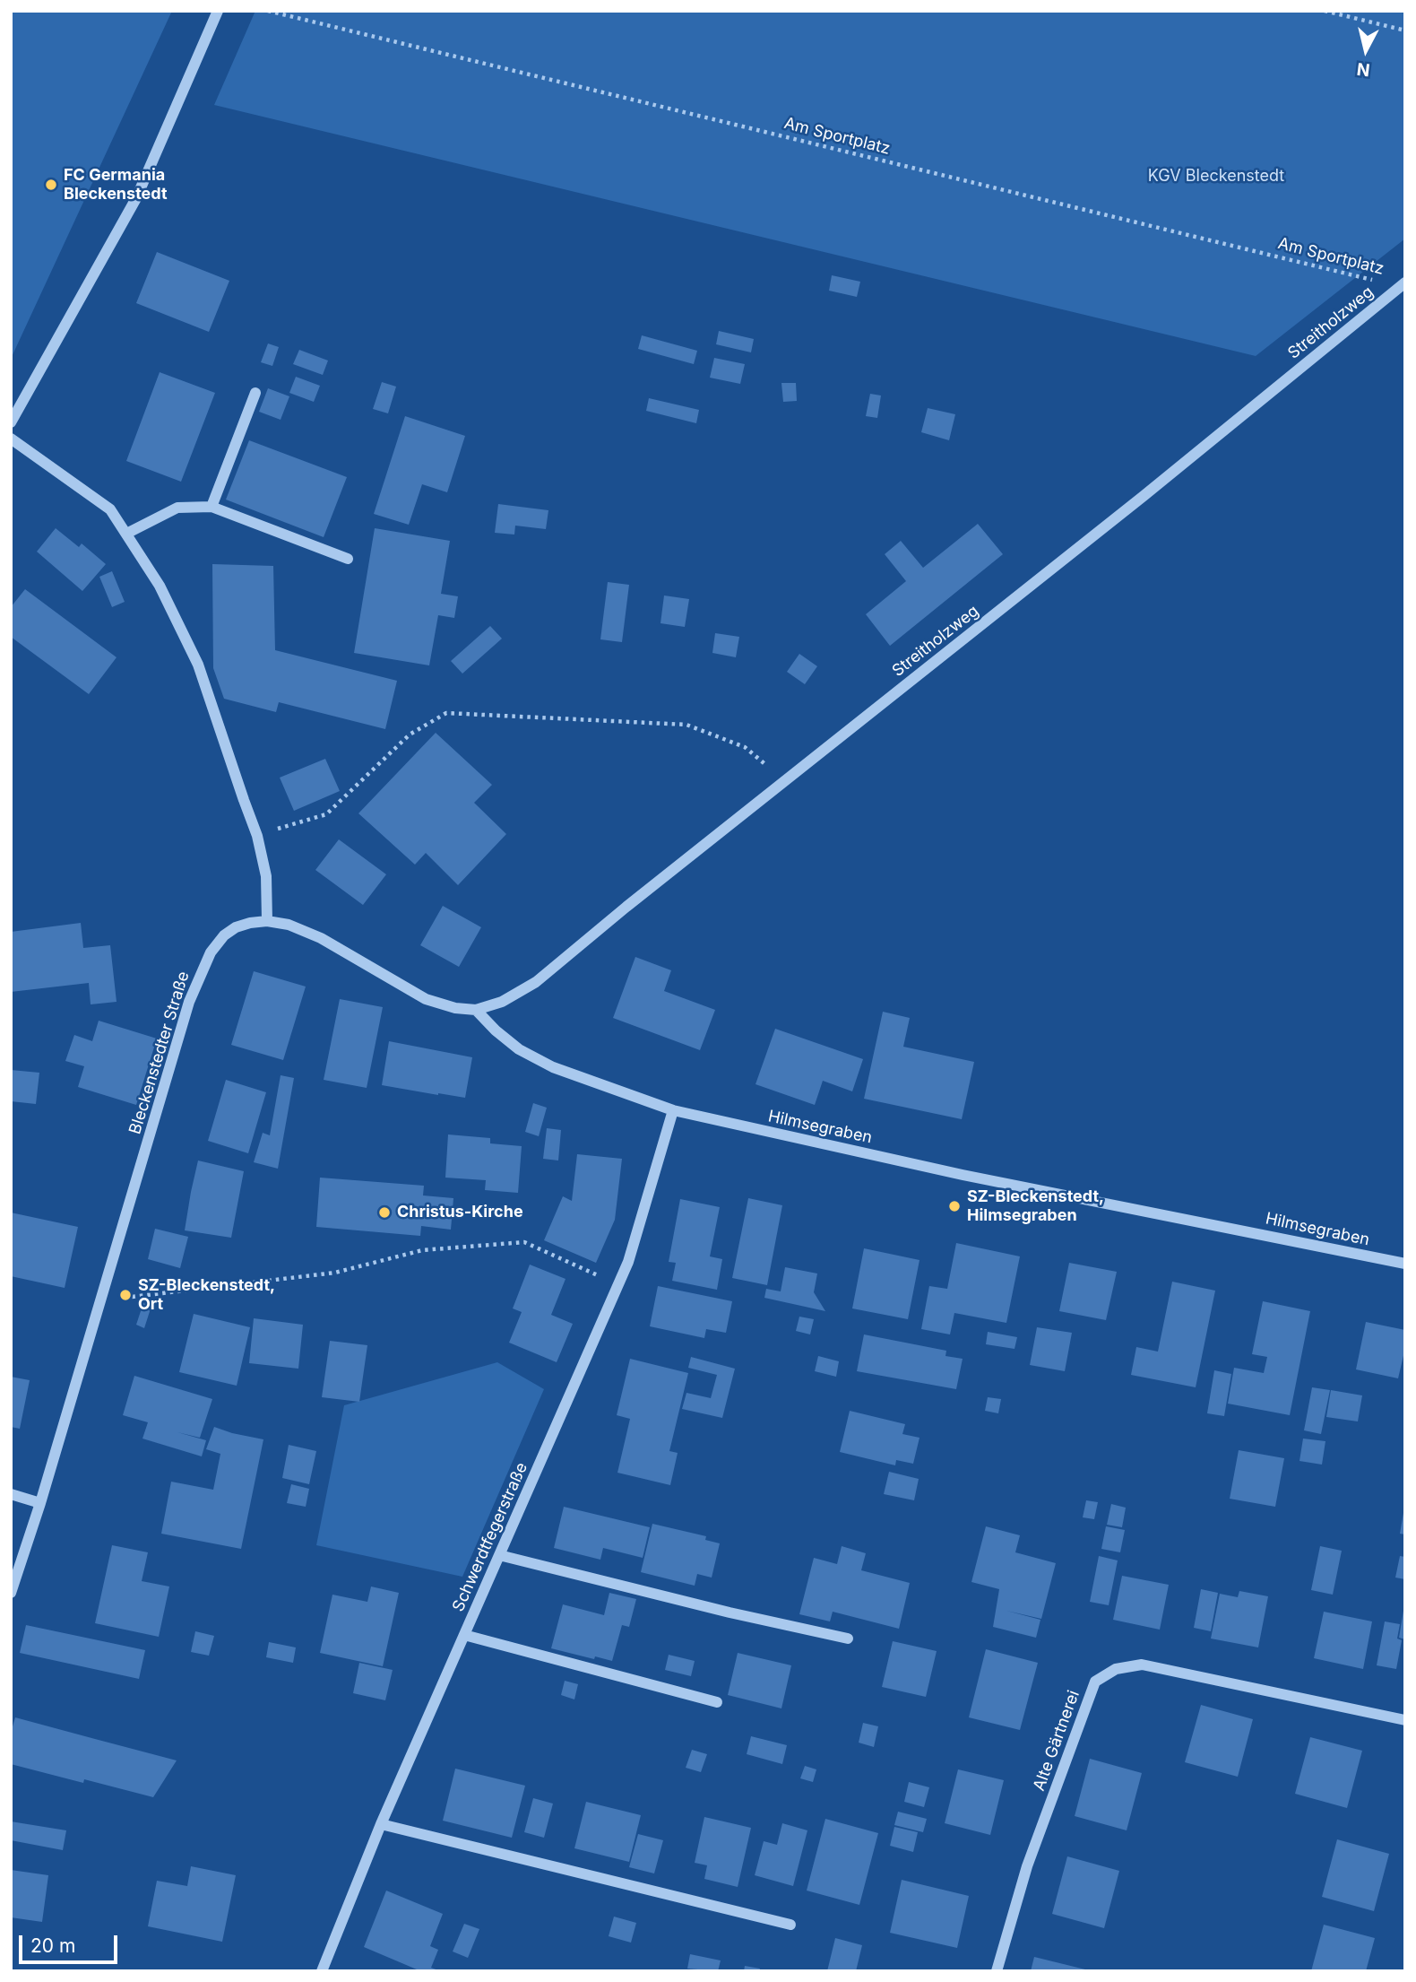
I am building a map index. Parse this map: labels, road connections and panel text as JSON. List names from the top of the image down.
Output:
{
  "streets": {
    "street": [
      "Streitholzweg",
      "Bleckenstedter Straße",
      "Hilmsegraben",
      "Schwerdtfegerstraße",
      "Alte Gärtnerei"
    ],
    "path": ["Am Sportplatz"]
  },
  "crossings": [
    ["Am Sportplatz", "Streitholzweg"],
    ["Streitholzweg", "Hilmsegraben"],
    ["Hilmsegraben", "Schwerdtfegerstraße"]
  ],
  "parks": ["KGV Bleckenstedt"],
  "places": [
    "FC Germania Bleckenstedt",
    "SZ-Bleckenstedt, Hilmsegraben",
    "Christus-Kirche",
    "SZ-Bleckenstedt, Ort"
  ],
  "scale_bar": "20 m",
  "north": "bottom"
}
